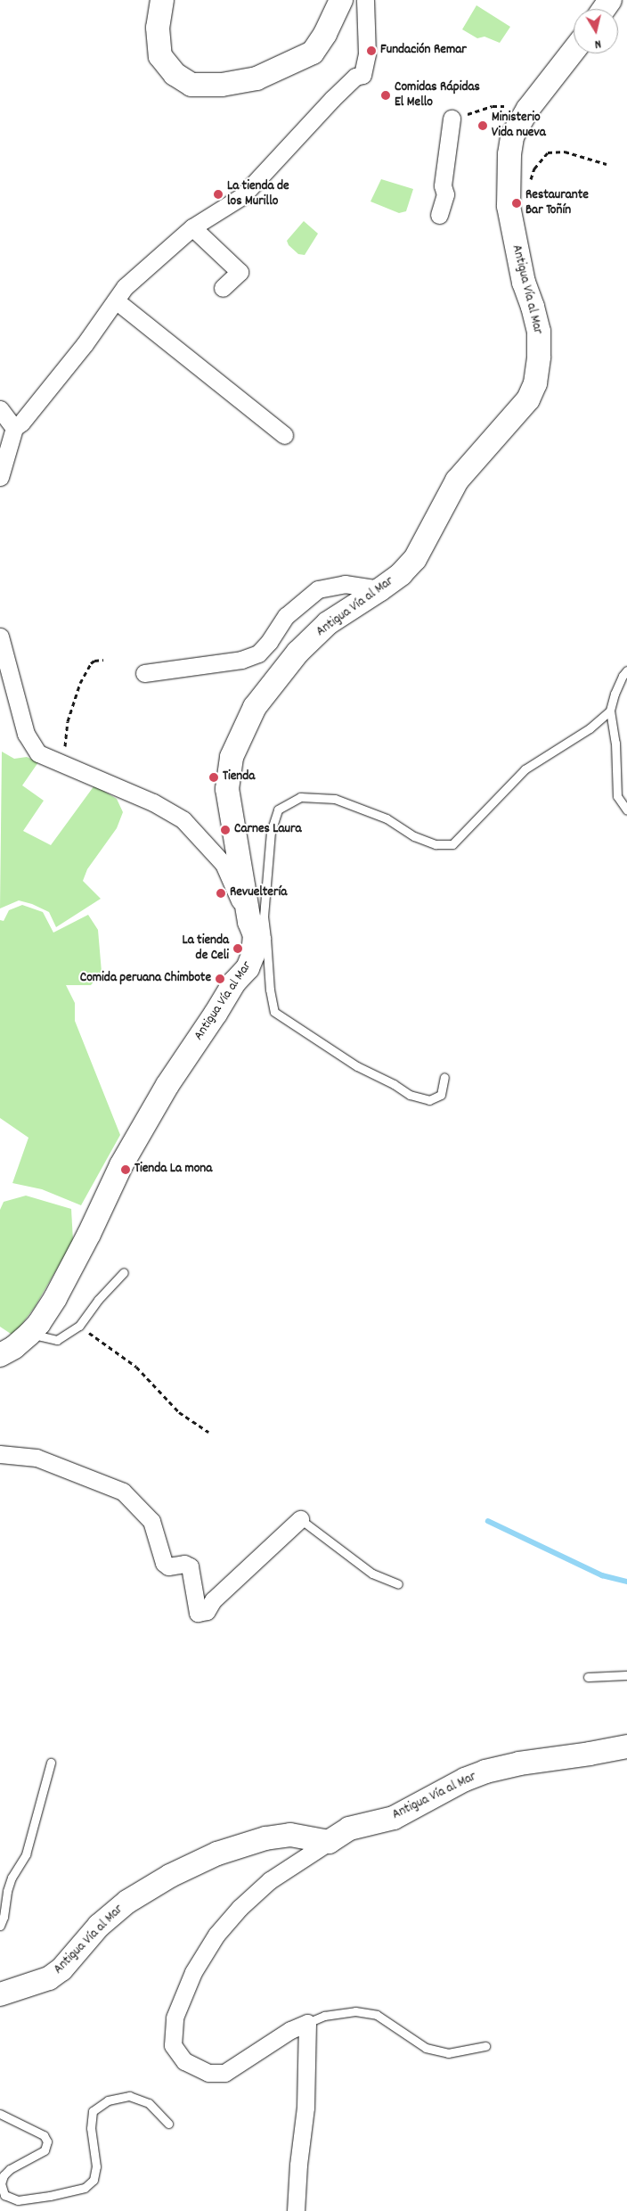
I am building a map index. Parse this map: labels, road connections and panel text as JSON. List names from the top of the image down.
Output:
{
  "streets": {
    "main road": ["Antigua Vía al Mar"]
  },
  "places": [
    "Fundación Remar",
    "Comidas Rápidas El Mello",
    "Ministerio Vida nueva",
    "La tienda de los Murillo",
    "Restaurante Bar Toñín",
    "Tienda",
    "Carnes Laura",
    "Revueltería",
    "La tienda de Celi",
    "Comida peruana Chimbote",
    "Tienda La mona"
  ],
  "north": "bottom"
}
